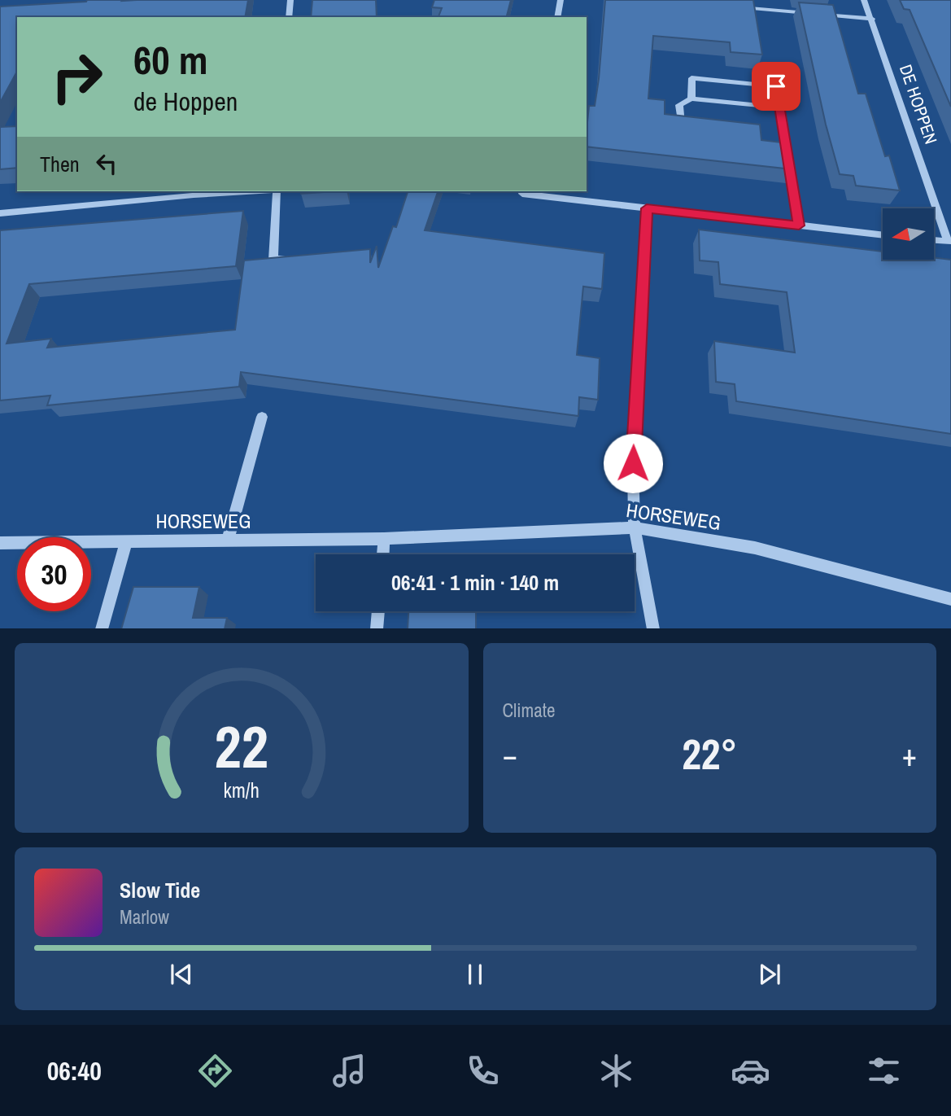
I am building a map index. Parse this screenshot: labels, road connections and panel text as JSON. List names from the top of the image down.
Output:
{
  "streets": {
    "street": ["DE HOPPEN", "HORSEWEG"]
  },
  "north": "left",
  "page": {
    "turn": ["60 m", "de Hoppen"],
    "then": "Then",
    "limit": "30",
    "trip": "06:41 · 1 min · 140 m",
    "tile": "Climate",
    "heat": ["−", "22°", "+"],
    "song": ["Slow Tide", "Marlow"],
    "tabs": "06:40",
    "gauge": ["22", "km/h"]
  }
}
